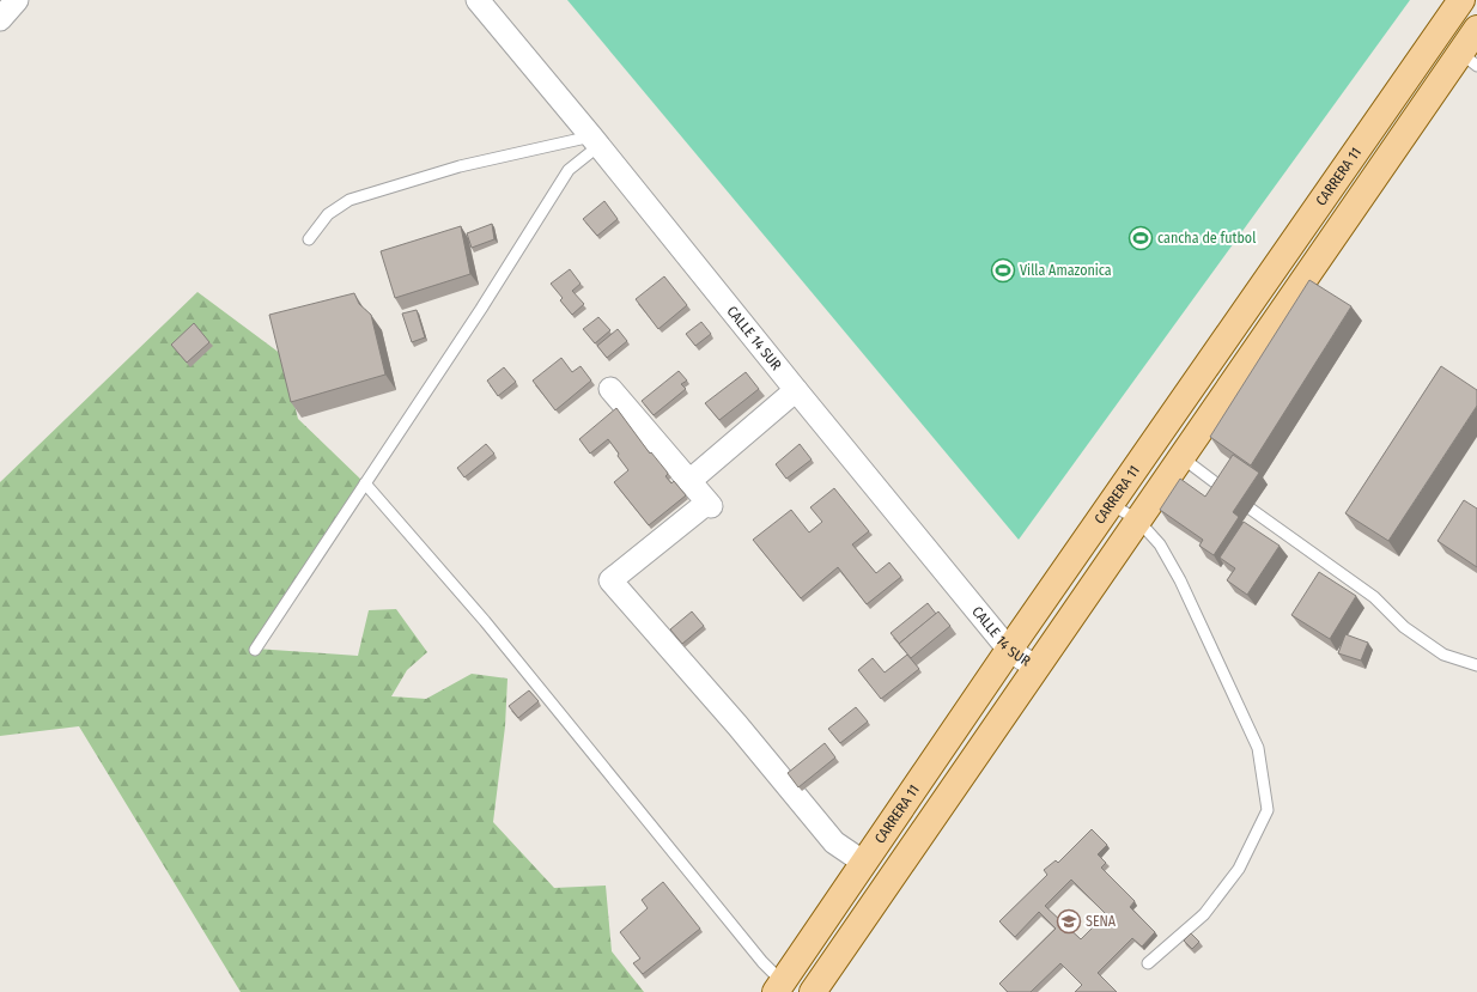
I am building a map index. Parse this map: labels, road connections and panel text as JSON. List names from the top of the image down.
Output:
{
  "streets": {
    "main road": ["CARRERA 11"],
    "street": ["CALLE 14 SUR"]
  },
  "crossings": [
    ["CARRERA 11", "CALLE 14 SUR"]
  ],
  "places": {
    "sports": ["cancha de futbol", "Villa Amazonica"],
    "school or university": ["SENA"]
  }
}
